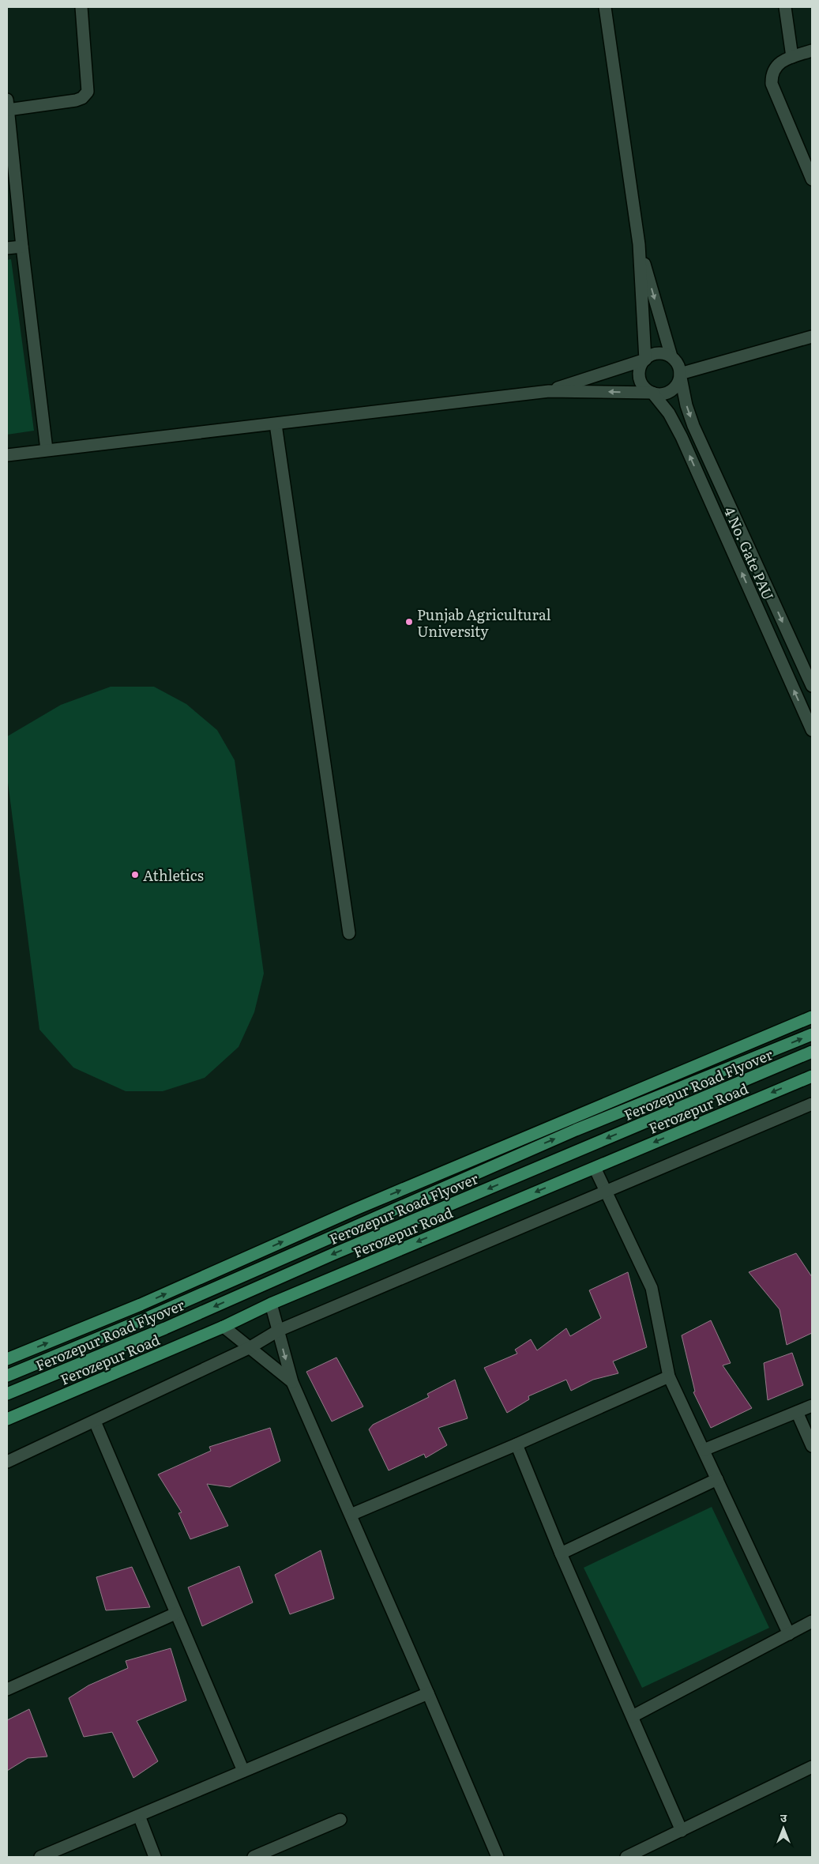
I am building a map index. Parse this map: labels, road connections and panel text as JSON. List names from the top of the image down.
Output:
{
  "streets": {
    "main road": ["Ferozepur Road Flyover", "Ferozepur Road"],
    "street": ["4 No. Gate PAU"]
  },
  "places": ["Punjab Agricultural University", "Athletics"],
  "north": "top"
}
